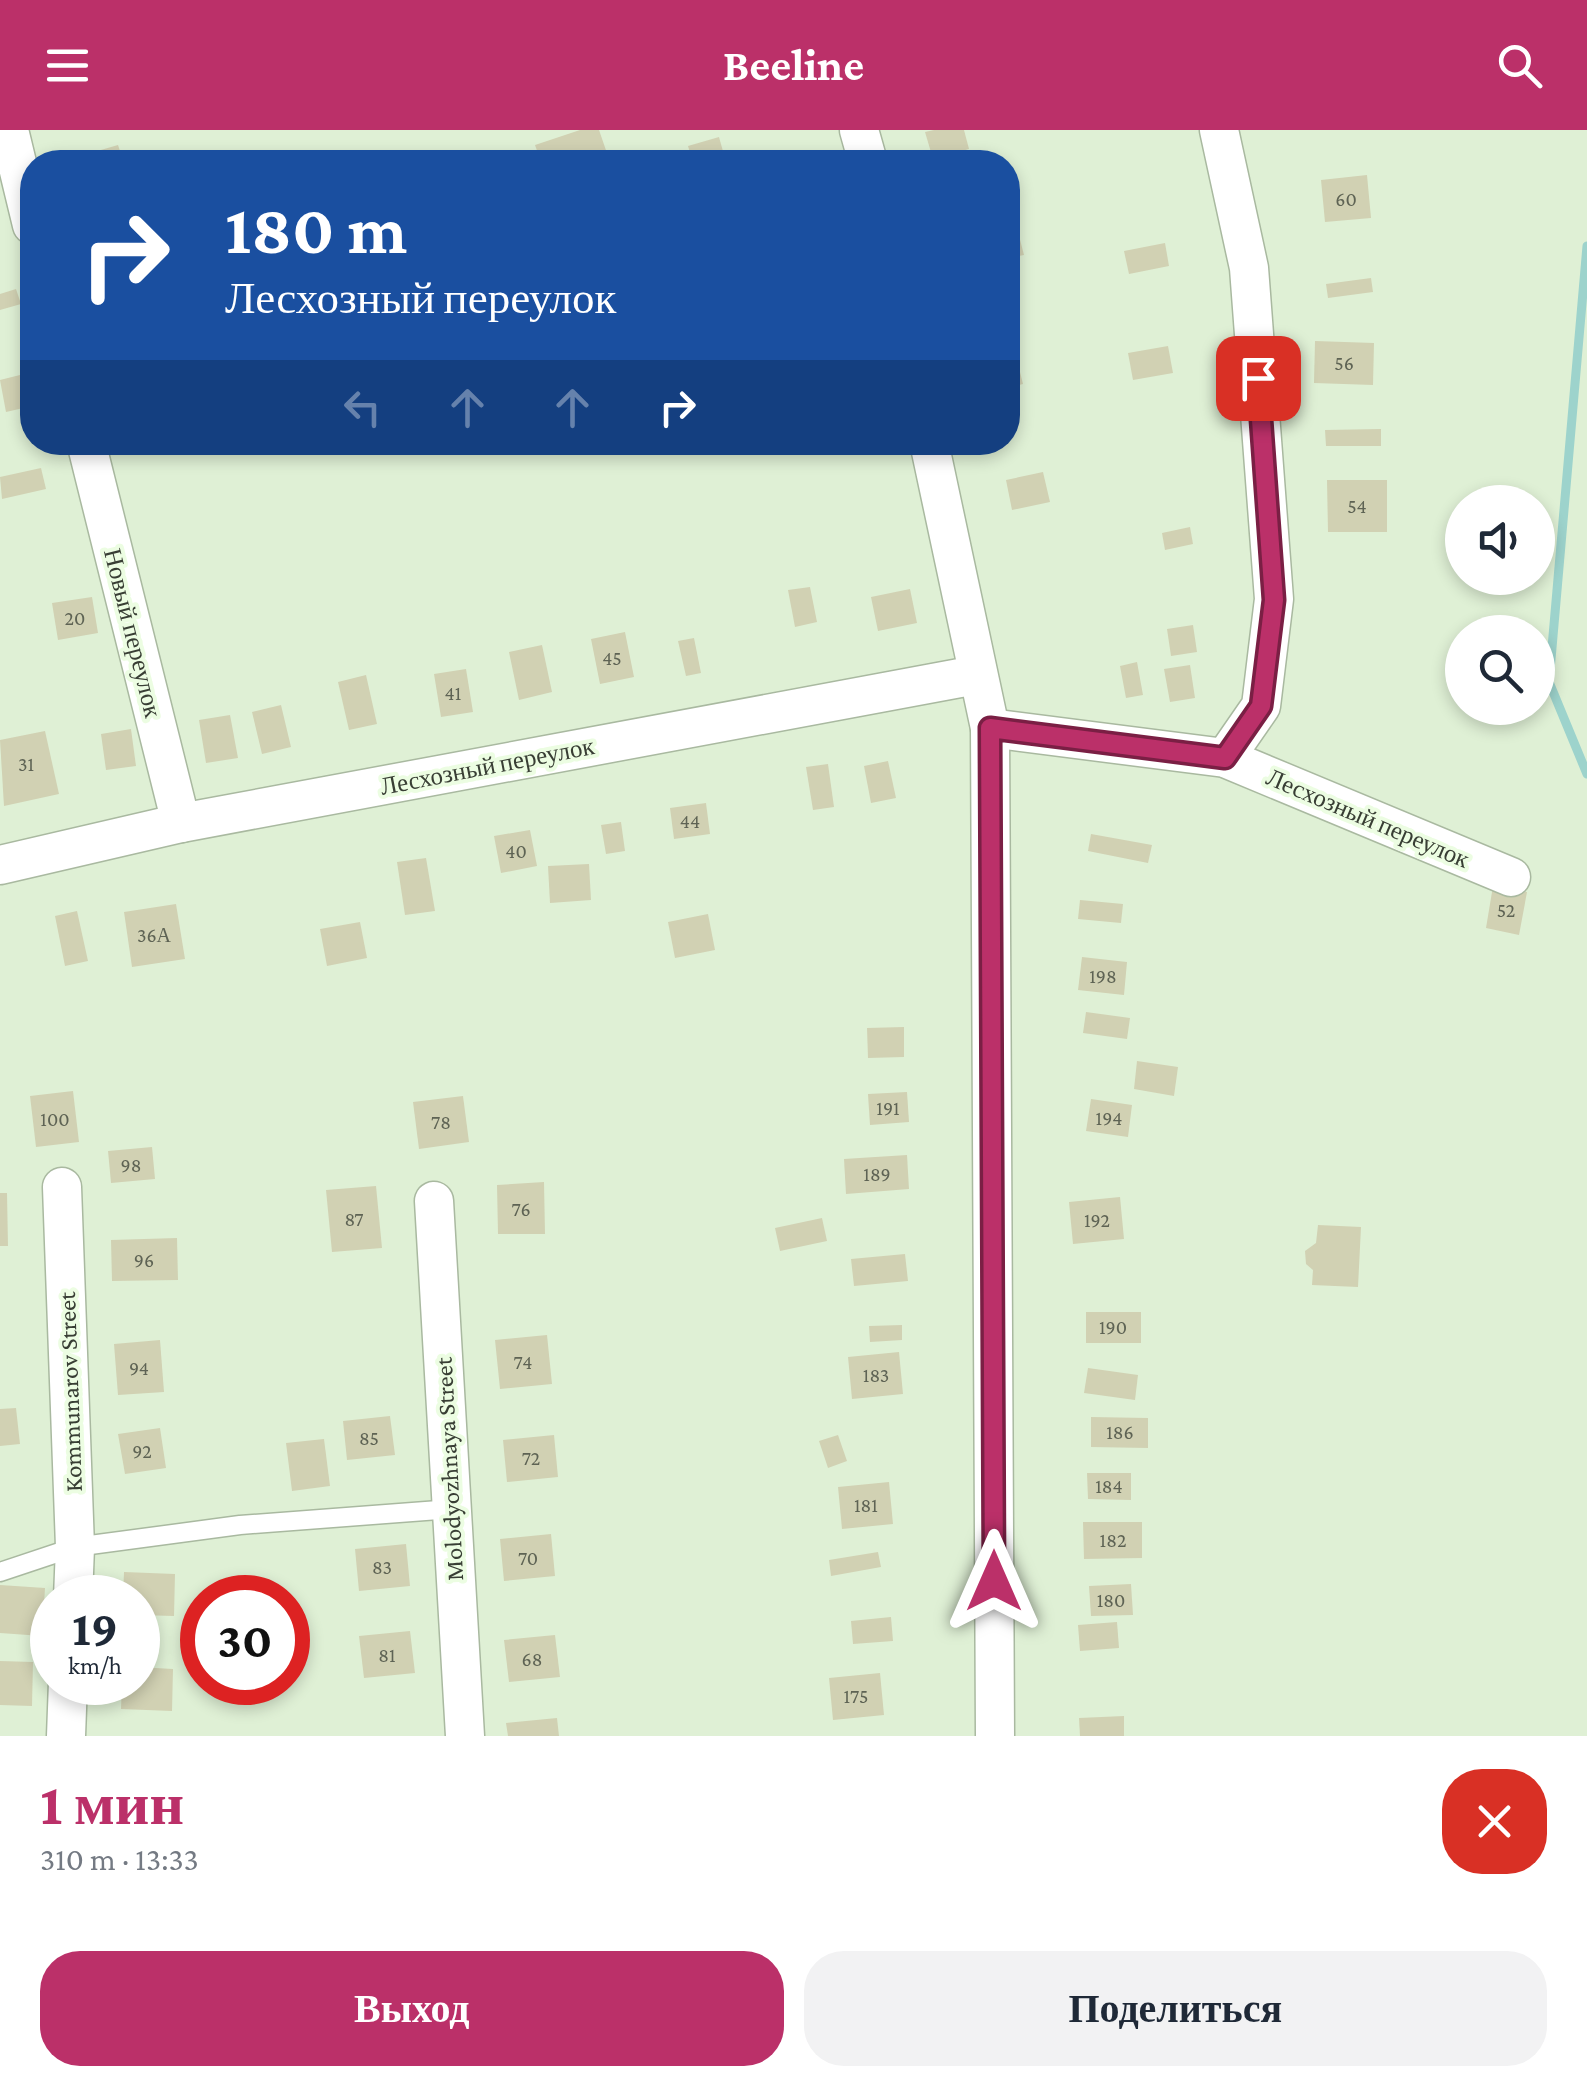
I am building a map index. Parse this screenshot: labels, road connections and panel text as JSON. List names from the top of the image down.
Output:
{
  "streets": {
    "street": [
      "Новый переулок",
      "Лесхозный переулок",
      "Kommunarov Street",
      "Molodyozhnaya Street"
    ]
  },
  "crossings": [
    ["Новый переулок", "Лесхозный переулок"]
  ],
  "house_numbers": [
    "60",
    "56",
    "54",
    "20",
    "45",
    "41",
    "31",
    "44",
    "40",
    "52",
    "36А",
    "198",
    "191",
    "194",
    "100",
    "78",
    "98",
    "189",
    "76",
    "87",
    "192",
    "96",
    "190",
    "74",
    "94",
    "183",
    "186",
    "85",
    "92",
    "72",
    "184",
    "181",
    "182",
    "70",
    "83",
    "180",
    "81",
    "68",
    "175"
  ],
  "page": {
    "header": "Beeline",
    "turn": ["180 m", "Лесхозный переулок"],
    "speed": "19 km/h",
    "limit": "30",
    "heading": ["1 мин", "310 m · 13:33"],
    "buttons": ["Выход", "Поделиться"]
  }
}
